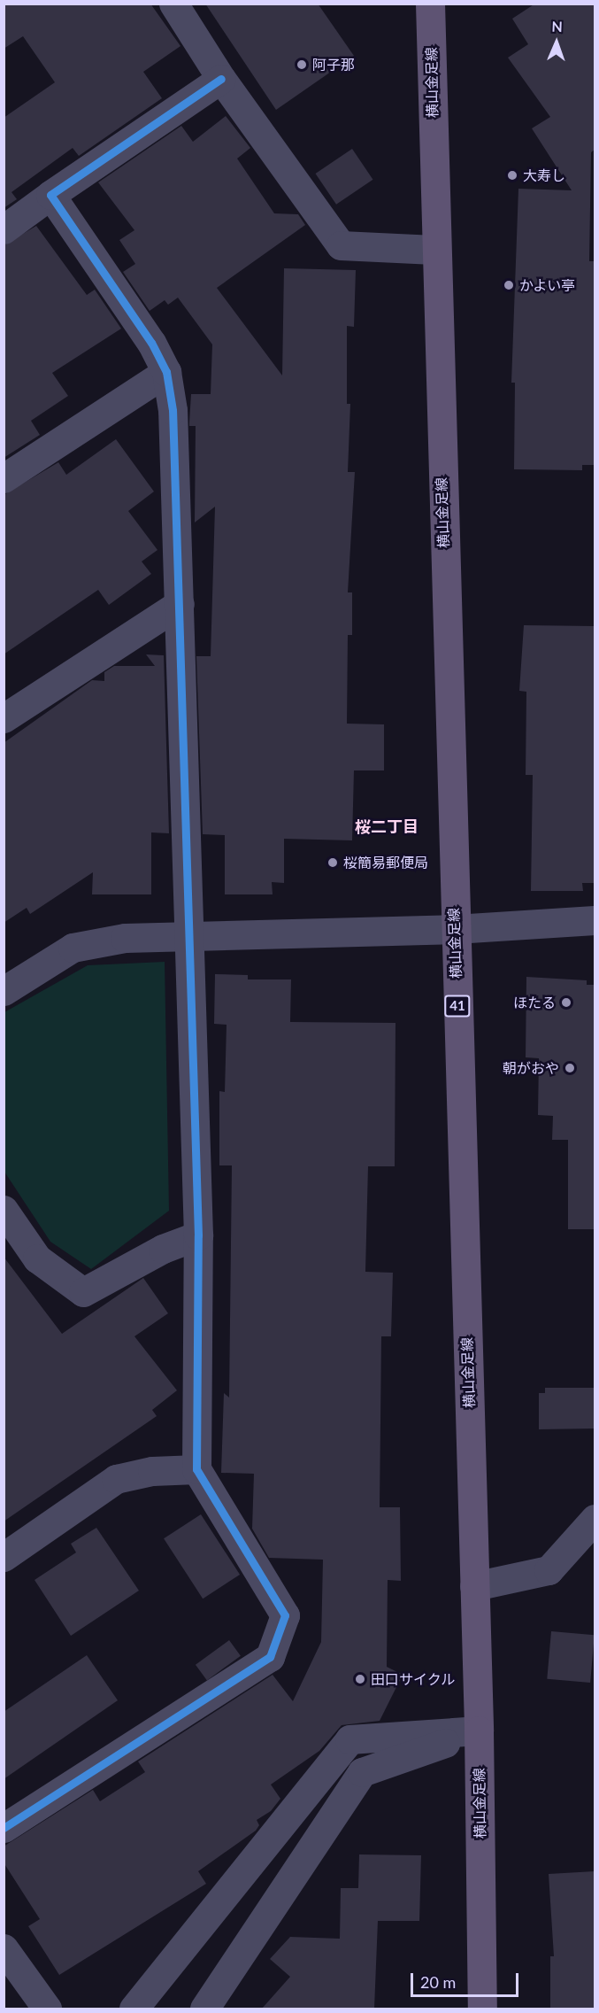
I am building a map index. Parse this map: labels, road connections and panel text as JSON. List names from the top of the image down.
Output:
{
  "streets": {
    "main road": ["横山金足線", "41"]
  },
  "districts": ["桜二丁目"],
  "places": [
    "阿子那",
    "大寿し",
    "かよい亭",
    "桜簡易郵便局",
    "ほたる",
    "朝がおや",
    "田口サイクル"
  ],
  "scale_bar": "20 m",
  "north": "top"
}
